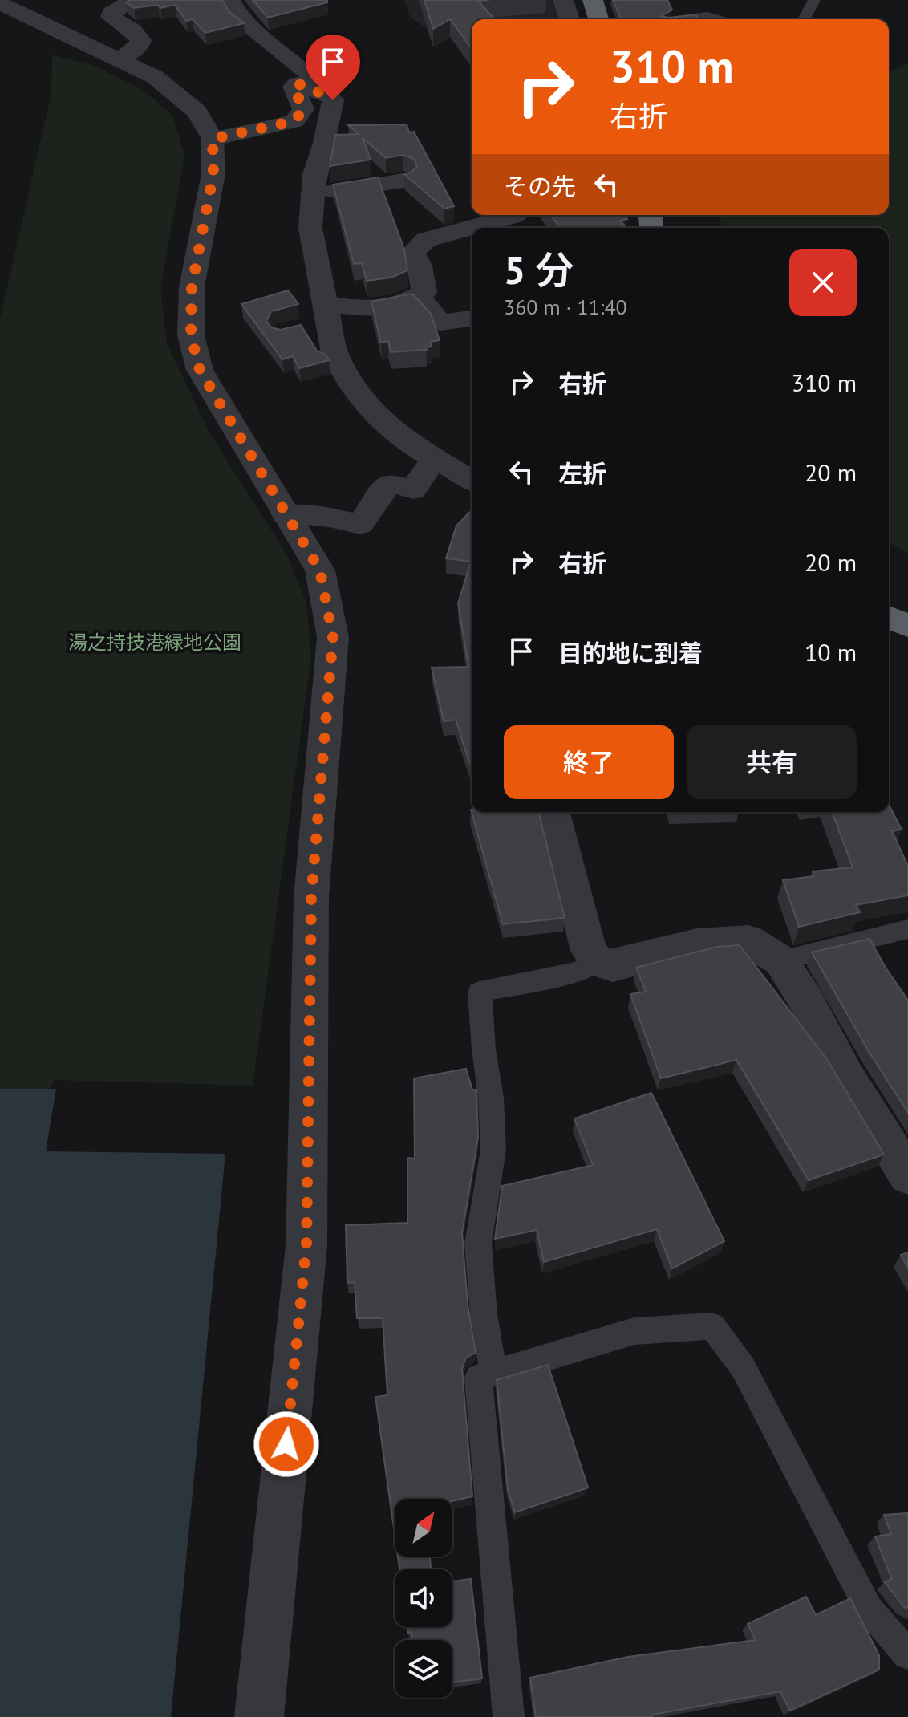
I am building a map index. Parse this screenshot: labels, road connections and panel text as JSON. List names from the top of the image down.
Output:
{
  "parks": ["湯之持技港緑地公園"],
  "north": "top right",
  "page": {
    "turn": ["310 m", "右折"],
    "then": "その先",
    "heading": ["5 分", "360 m · 11:40"],
    "list": [
      {
        "name": "右折",
        "value": "310 m"
      },
      {
        "name": "左折",
        "value": "20 m"
      },
      {
        "name": "右折",
        "value": "20 m"
      },
      {
        "name": "目的地に到着",
        "value": "10 m"
      }
    ],
    "buttons": ["終了", "共有"]
  }
}
